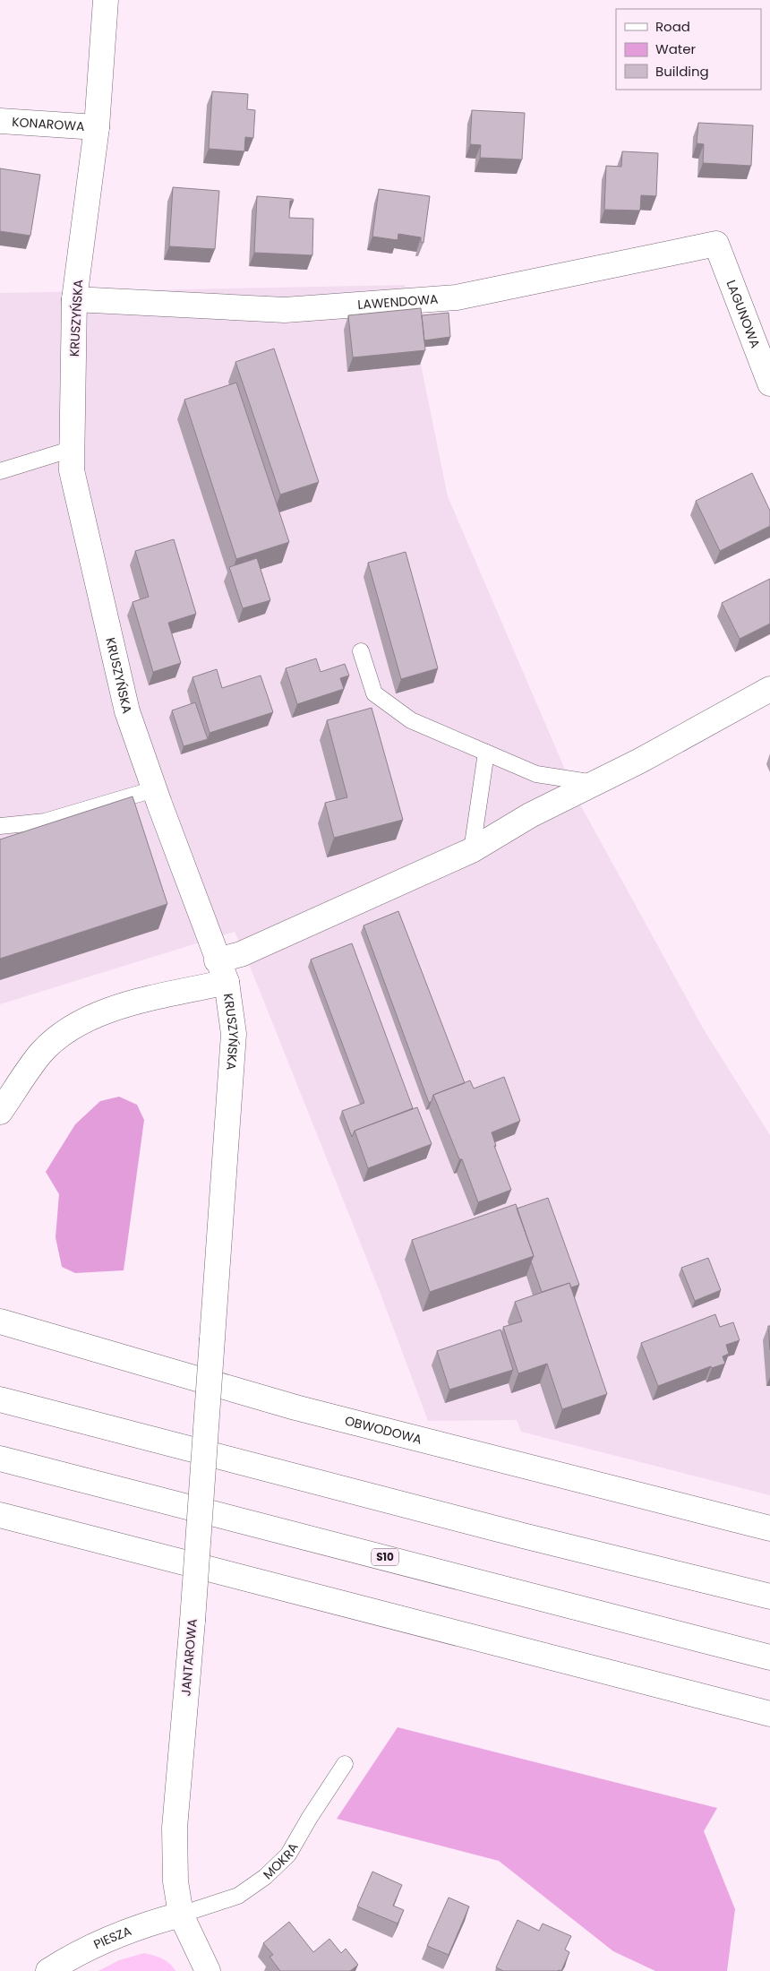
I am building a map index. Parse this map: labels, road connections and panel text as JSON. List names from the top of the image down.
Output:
{
  "streets": {
    "main road": [
      "KONAROWA",
      "LAWENDOWA",
      "LAGUNOWA",
      "KRUSZYŃSKA",
      "OBWODOWA",
      "S10",
      "JANTAROWA",
      "PIESZA"
    ],
    "lane": ["MOKRA"]
  },
  "crossings": [
    ["KONAROWA", "KRUSZYŃSKA"],
    ["LAWENDOWA", "LAGUNOWA"],
    ["LAWENDOWA", "KRUSZYŃSKA"],
    ["KRUSZYŃSKA", "JANTAROWA"],
    ["JANTAROWA", "MOKRA"],
    ["JANTAROWA", "PIESZA"],
    ["MOKRA", "PIESZA"]
  ],
  "legend": ["Road", "Water", "Building"]
}
